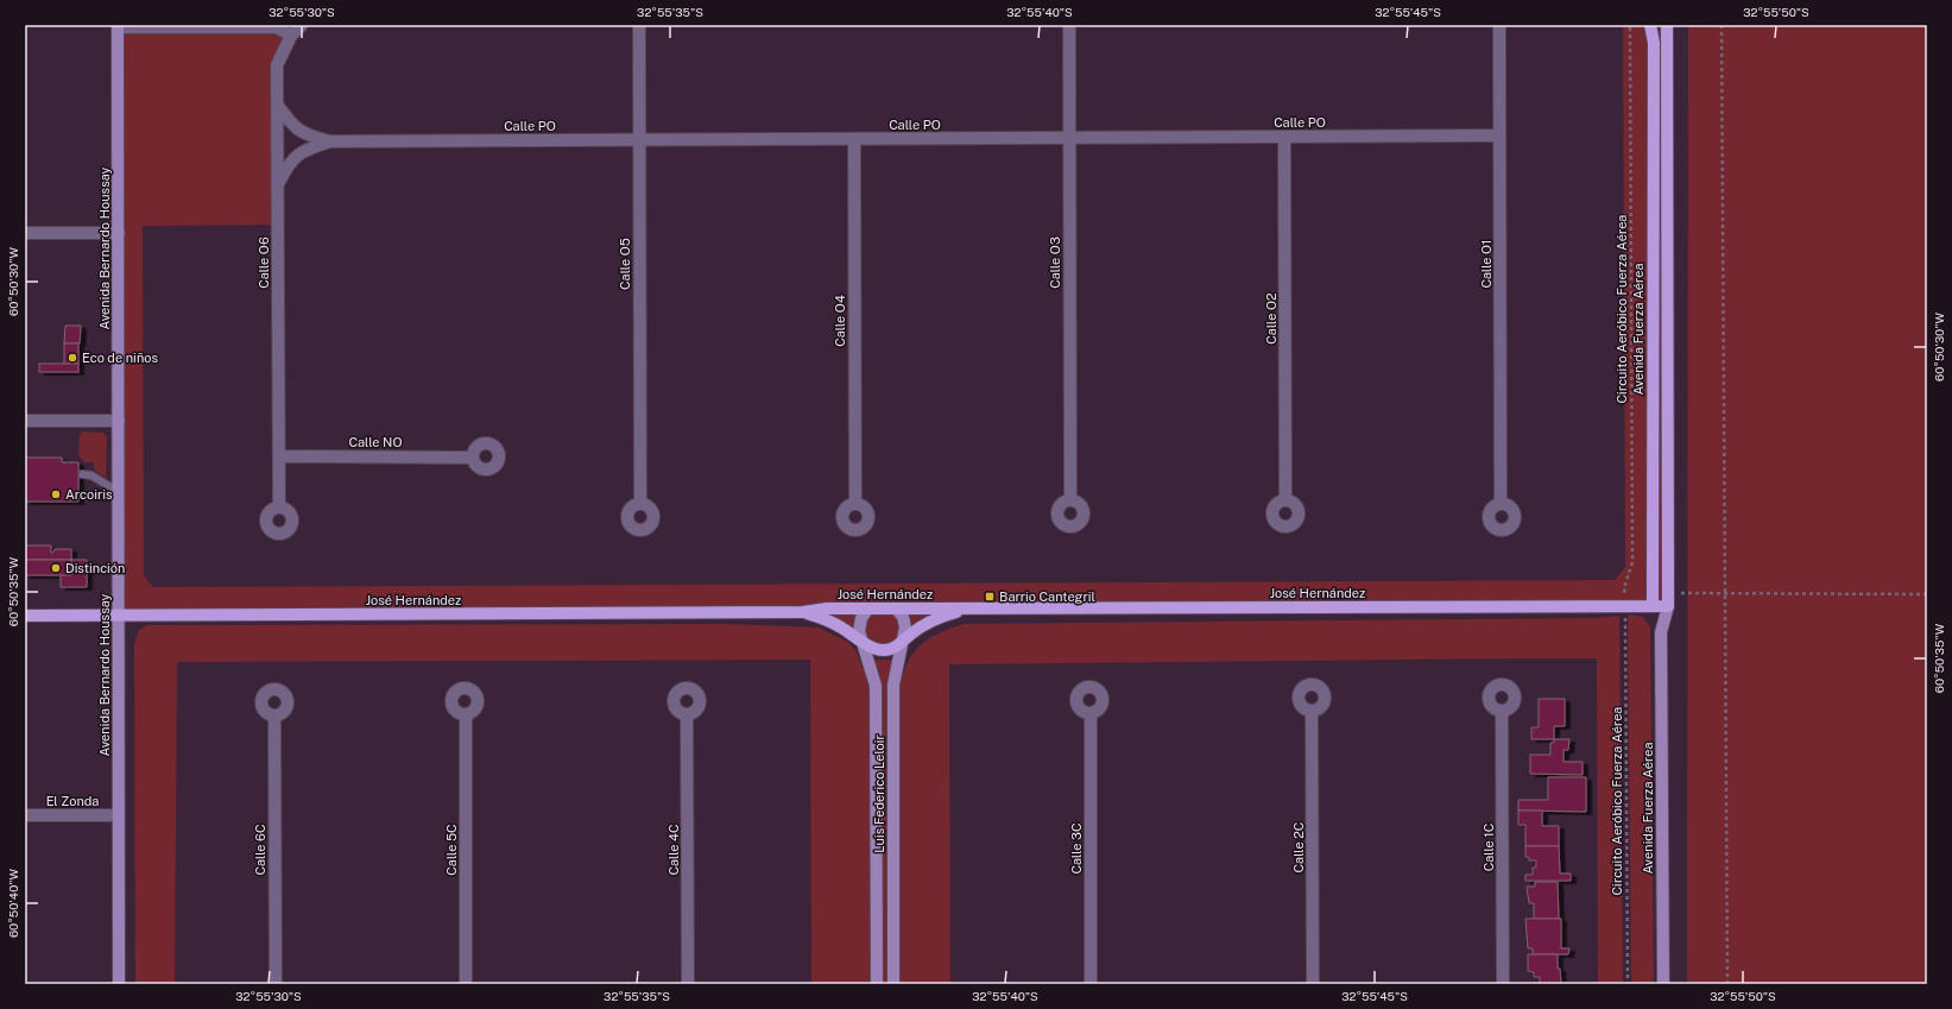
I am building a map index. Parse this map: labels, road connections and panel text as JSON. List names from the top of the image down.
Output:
{
  "streets": {
    "main road": [
      "Avenida Bernardo Houssay",
      "Avenida Fuerza Aérea",
      "José Hernández",
      "Luis Federico Leloir"
    ],
    "street": [
      "Calle PO",
      "Calle O6",
      "Calle O3",
      "Calle O5",
      "Calle O1",
      "Calle O2",
      "Calle O4",
      "Calle NO",
      "El Zonda",
      "Calle 2C",
      "Calle 1C",
      "Calle 3C",
      "Calle 6C",
      "Calle 5C",
      "Calle 4C"
    ],
    "path": ["Circuito Aeróbico Fuerza Aérea"]
  },
  "crossings": [
    ["Calle PO", "Calle O6"],
    ["Calle PO", "Calle O3"],
    ["Calle PO", "Calle O5"],
    ["Calle PO", "Calle O1"],
    ["Calle PO", "Calle O2"],
    ["Calle PO", "Calle O4"],
    ["Avenida Bernardo Houssay", "José Hernández"],
    ["Avenida Bernardo Houssay", "El Zonda"],
    ["Calle O6", "Calle NO"],
    ["Avenida Fuerza Aérea", "José Hernández"],
    ["José Hernández", "Luis Federico Leloir"]
  ],
  "places": {
    "other": ["Eco de niños", "Arcoiris", "Distinción"],
    "transit": ["Barrio Cantegril"]
  },
  "coordinates": [
    "32°55'30\"S",
    "32°55'35\"S",
    "32°55'40\"S",
    "32°55'45\"S",
    "32°55'50\"S",
    "60°50'30\"W",
    "60°50'35\"W",
    "60°50'40\"W"
  ]
}
